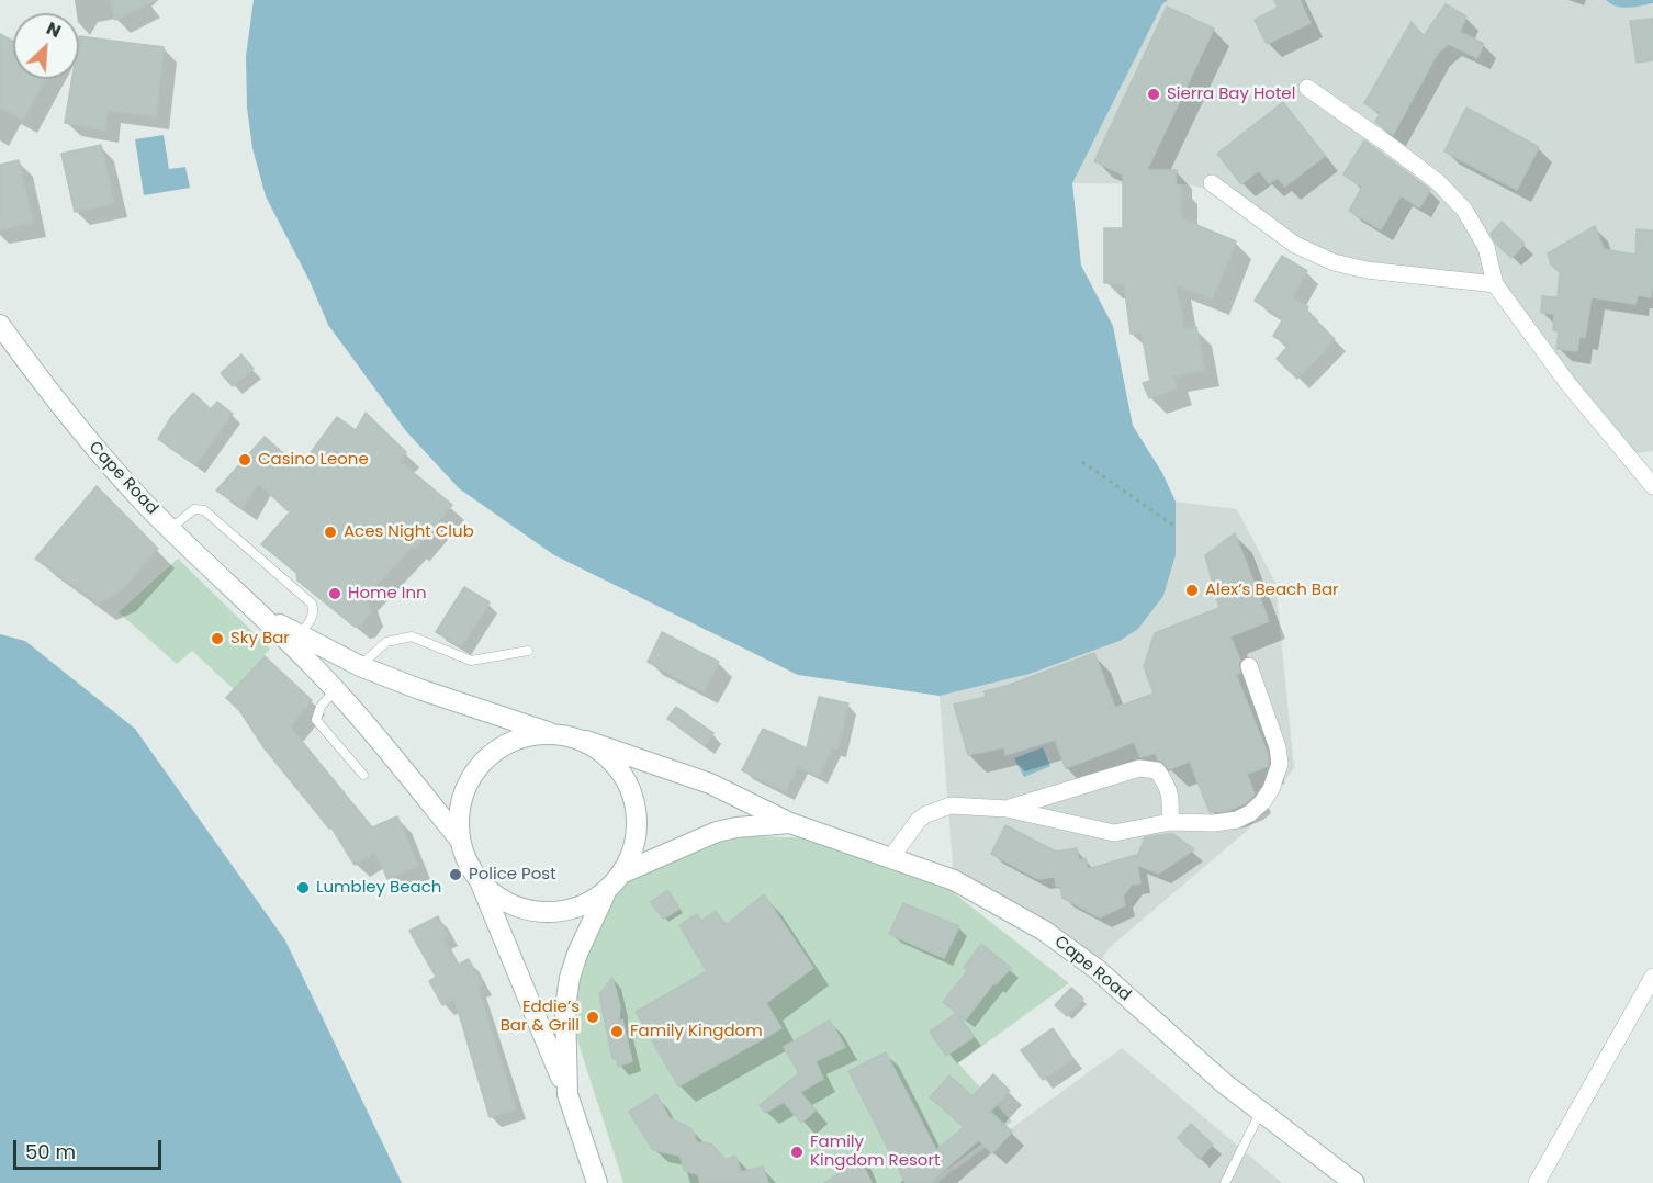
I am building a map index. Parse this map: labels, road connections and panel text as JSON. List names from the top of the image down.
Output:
{
  "streets": {
    "main road": ["Cape Road"]
  },
  "places": [
    "Sierra Bay Hotel",
    "Casino Leone",
    "Aces Night Club",
    "Alex’s Beach Bar",
    "Home Inn",
    "Sky Bar",
    "Police Post",
    "Lumbley Beach",
    "Eddie’s Bar & Grill",
    "Family Kingdom",
    "Family Kingdom Resort"
  ],
  "scale_bar": "50 m",
  "north": "top right"
}
